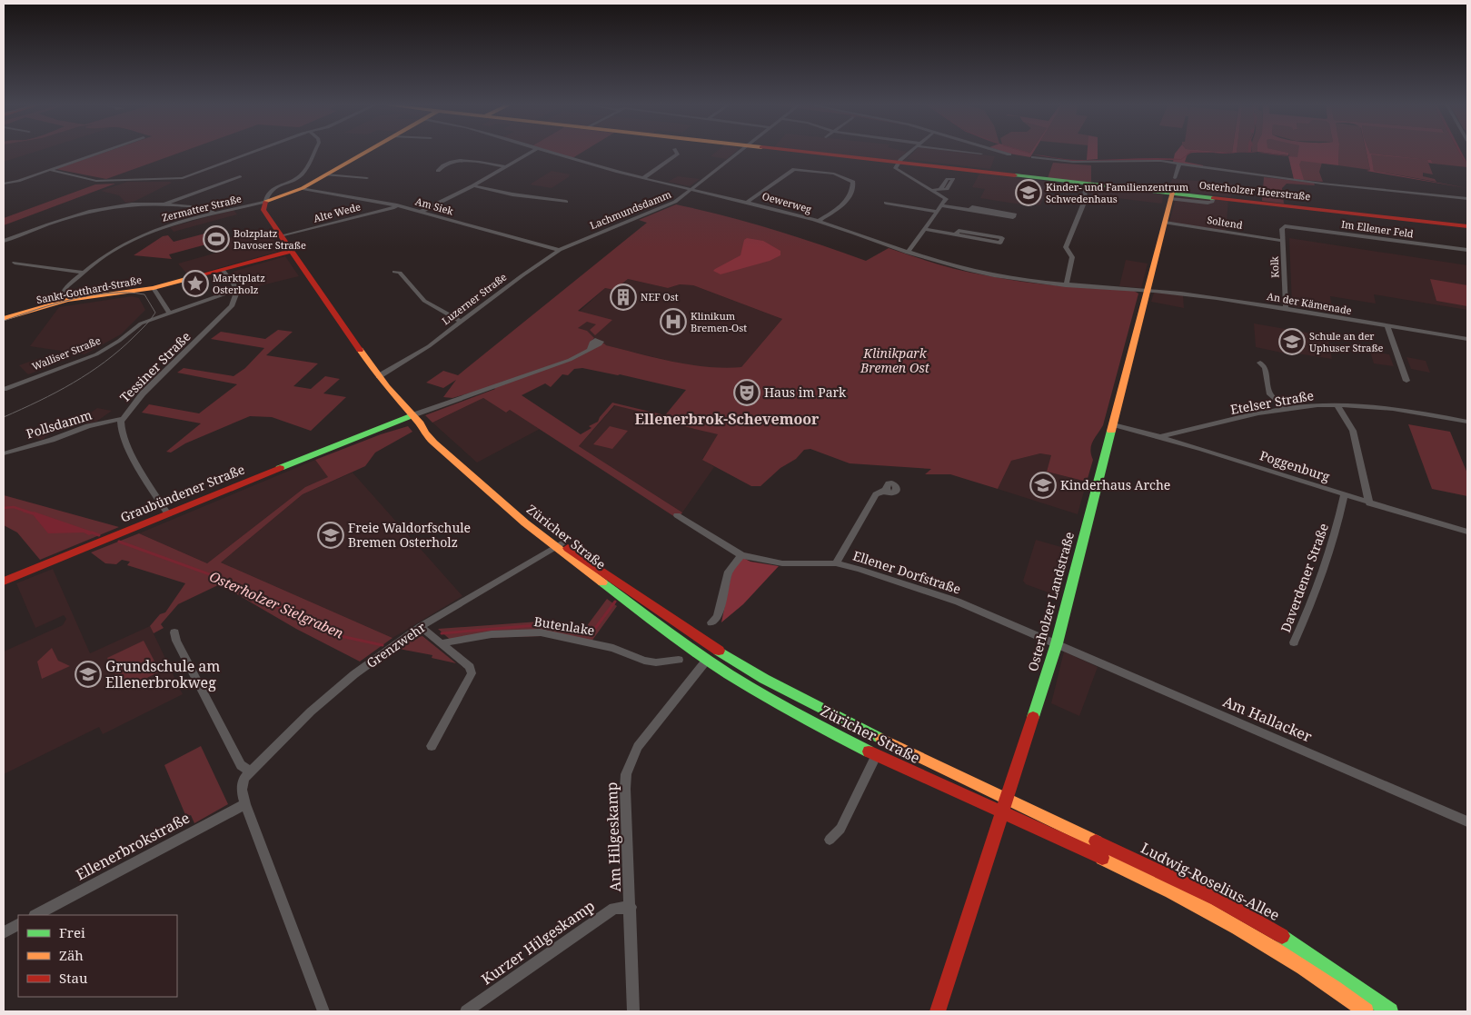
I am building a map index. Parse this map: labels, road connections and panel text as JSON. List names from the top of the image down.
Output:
{
  "streets": {
    "main road": [
      "Osterholzer Heerstraße",
      "Sankt-Gotthard-Straße",
      "Graubündener Straße",
      "Züricher Straße",
      "Osterholzer Landstraße",
      "Ludwig-Roselius-Allee"
    ],
    "street": [
      "Oewerweg",
      "Am Siek",
      "Zermatter Straße",
      "Lachmundsdamm",
      "Alte Wede",
      "Soltend",
      "Im Ellener Feld",
      "Kolk",
      "Luzerner Straße",
      "An der Kämenade",
      "Walliser Straße",
      "Tessiner Straße",
      "Etelser Straße",
      "Pollsdamm",
      "Poggenburg",
      "Ellener Dorfstraße",
      "Daverdener Straße",
      "Butenlake",
      "Grenzwehr",
      "Am Hallacker",
      "Am Hilgeskamp",
      "Ellenerbrokstraße",
      "Kurzer Hilgeskamp"
    ]
  },
  "crossings": [
    ["Osterholzer Heerstraße", "Osterholzer Landstraße"],
    ["Oewerweg", "Lachmundsdamm"],
    ["Oewerweg", "An der Kämenade"],
    ["Oewerweg", "Osterholzer Landstraße"],
    ["Am Siek", "Lachmundsdamm"],
    ["Am Siek", "Alte Wede"],
    ["Am Siek", "Luzerner Straße"],
    ["Zermatter Straße", "Sankt-Gotthard-Straße"],
    ["Zermatter Straße", "Züricher Straße"],
    ["Lachmundsdamm", "Luzerner Straße"],
    ["Alte Wede", "Züricher Straße"],
    ["Soltend", "Kolk"],
    ["Soltend", "Osterholzer Landstraße"],
    ["Im Ellener Feld", "Kolk"],
    ["Kolk", "An der Kämenade"],
    ["Sankt-Gotthard-Straße", "Züricher Straße"],
    ["Luzerner Straße", "Züricher Straße"],
    ["An der Kämenade", "Osterholzer Landstraße"],
    ["Walliser Straße", "Tessiner Straße"],
    ["Tessiner Straße", "Pollsdamm"],
    ["Tessiner Straße", "Graubündener Straße"],
    ["Etelser Straße", "Poggenburg"],
    ["Poggenburg", "Daverdener Straße"],
    ["Poggenburg", "Osterholzer Landstraße"],
    ["Graubündener Straße", "Züricher Straße"],
    ["Züricher Straße", "Osterholzer Landstraße"],
    ["Züricher Straße", "Grenzwehr"],
    ["Züricher Straße", "Am Hilgeskamp"],
    ["Züricher Straße", "Ludwig-Roselius-Allee"],
    ["Ellener Dorfstraße", "Osterholzer Landstraße"],
    ["Ellener Dorfstraße", "Am Hallacker"],
    ["Osterholzer Landstraße", "Am Hallacker"],
    ["Osterholzer Landstraße", "Ludwig-Roselius-Allee"],
    ["Grenzwehr", "Ellenerbrokstraße"],
    ["Am Hilgeskamp", "Kurzer Hilgeskamp"]
  ],
  "districts": ["Ellenerbrok-Schevemoor"],
  "water": ["Osterholzer Sielgraben"],
  "parks": ["Klinikpark Bremen Ost"],
  "places": {
    "school or university": [
      "Kinder- und Familienzentrum Schwedenhaus",
      "Schule an der Uphuser Straße",
      "Kinderhaus Arche",
      "Freie Waldorfschule Bremen Osterholz",
      "Grundschule am Ellenerbrokweg"
    ],
    "sports": ["Bolzplatz Davoser Straße"],
    "place": ["Marktplatz Osterholz"],
    "building": ["NEF Ost"],
    "hospital": ["Klinikum Bremen-Ost"],
    "theatre": ["Haus im Park"]
  },
  "legend": ["Frei", "Zäh", "Stau"]
}
